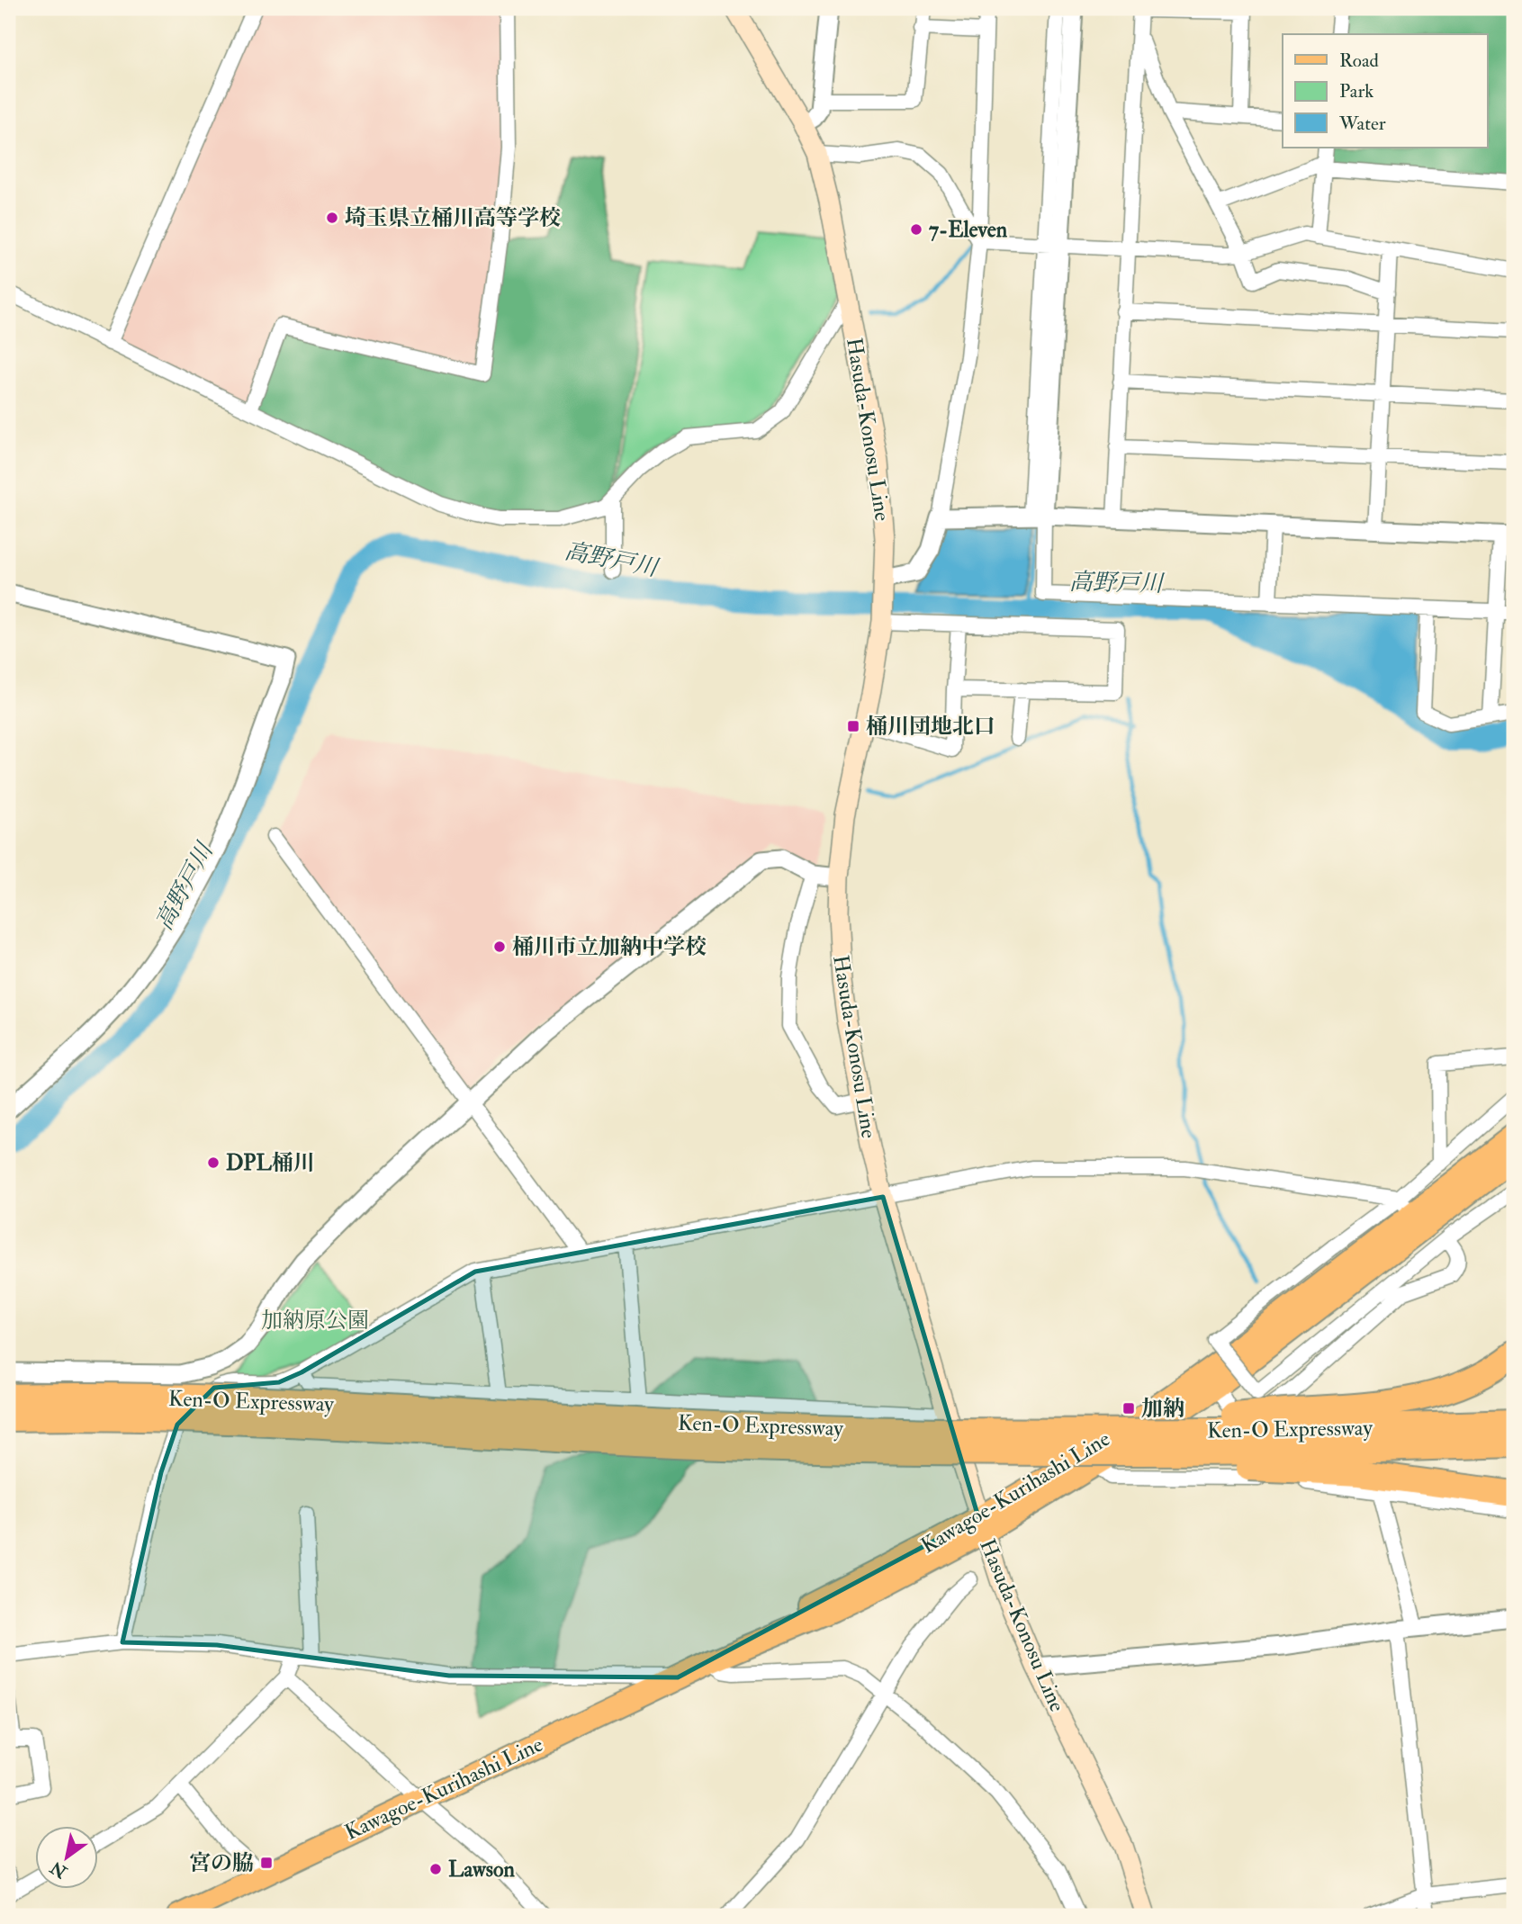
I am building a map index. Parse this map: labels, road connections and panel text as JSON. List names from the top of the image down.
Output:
{
  "streets": {
    "highway": ["Ken-O Expressway"],
    "main road": ["Hasuda-Konosu Line", "Kawagoe-Kurihashi Line"]
  },
  "crossings": [
    ["Hasuda-Konosu Line", "Kawagoe-Kurihashi Line"]
  ],
  "water": ["高野戸川"],
  "parks": ["加納原公園"],
  "places": {
    "other": [
      "埼玉県立桶川高等学校",
      "7-Eleven",
      "桶川市立加納中学校",
      "DPL桶川",
      "Lawson"
    ],
    "transit": ["桶川団地北口", "加納", "宮の脇"]
  },
  "legend": ["Road", "Park", "Water"],
  "north": "bottom left"
}
